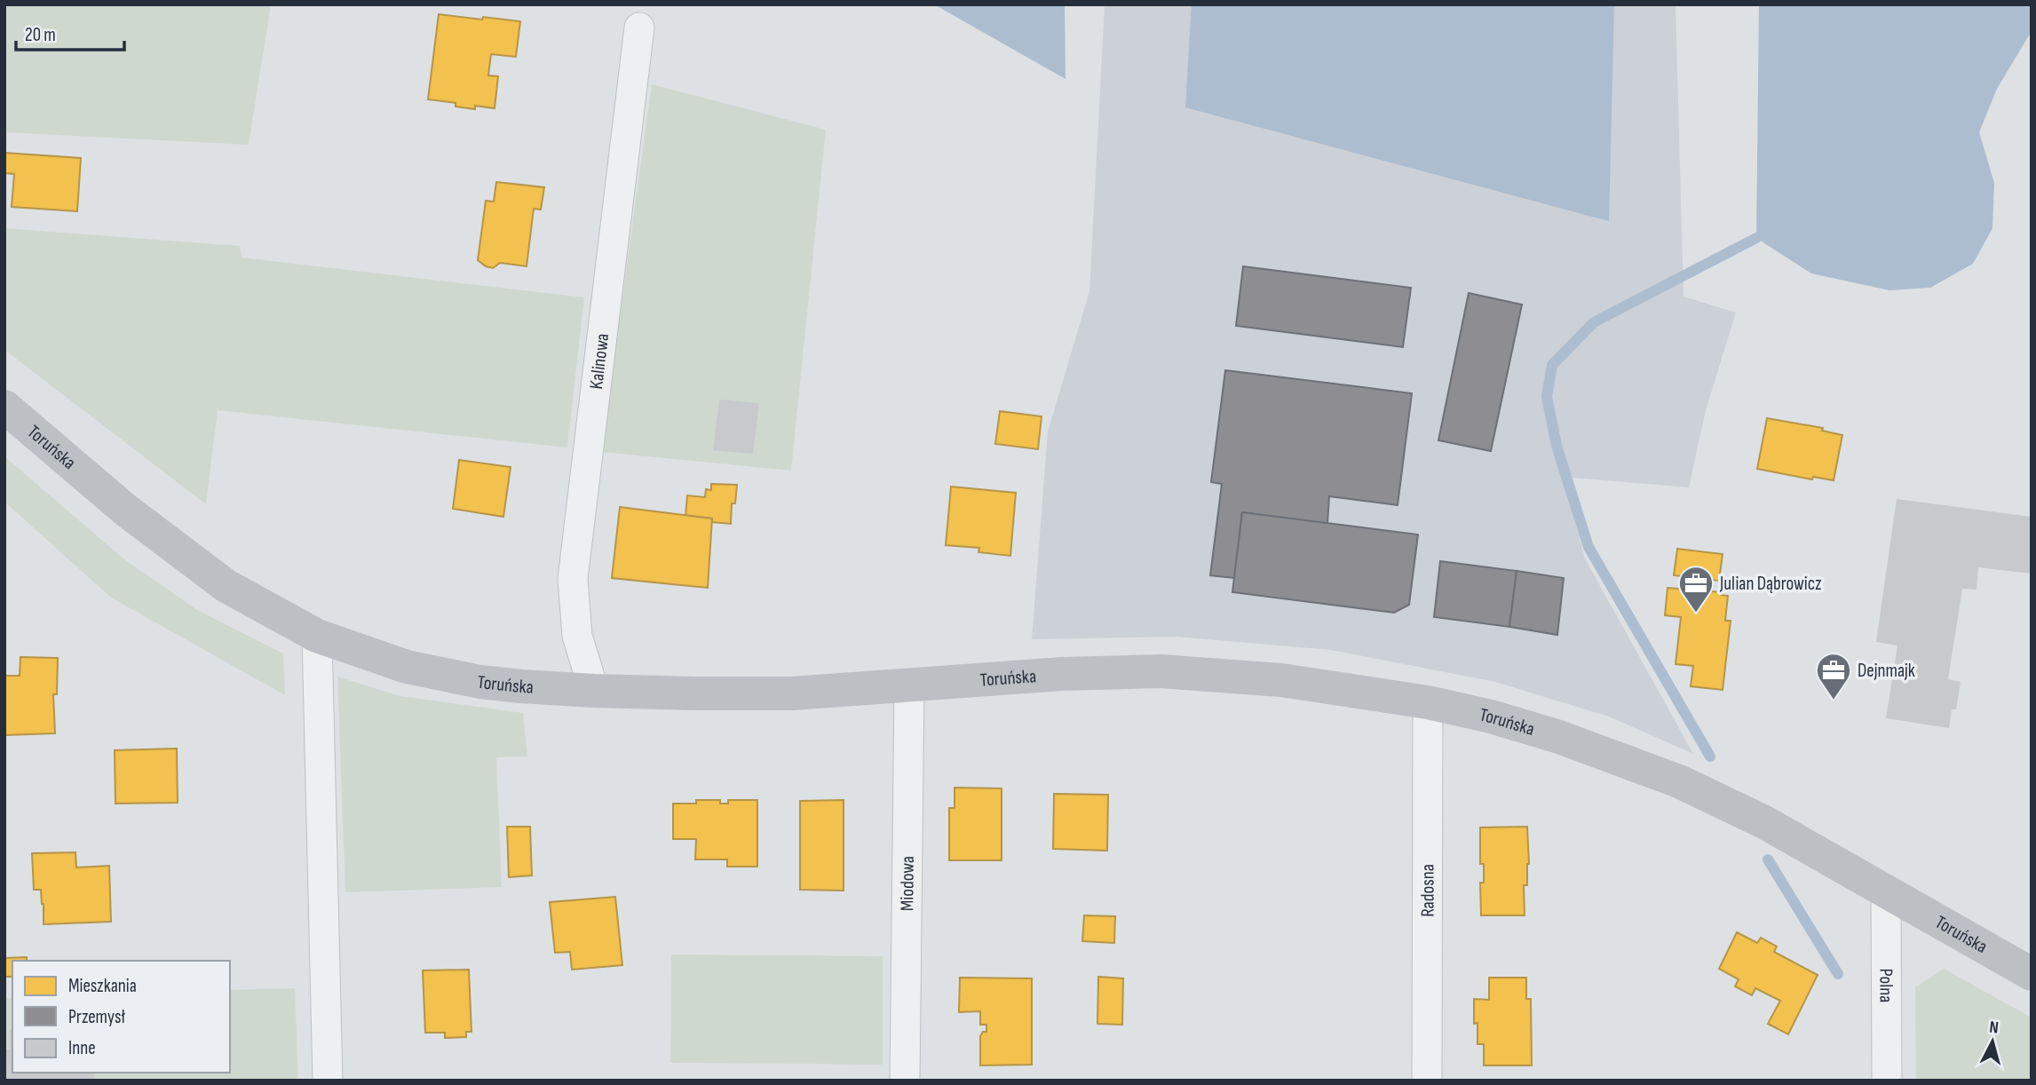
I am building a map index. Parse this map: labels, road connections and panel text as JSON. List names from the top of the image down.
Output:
{
  "streets": {
    "main road": ["Toruńska"],
    "street": [
      "Kalinowa",
      "Miodowa",
      "Radosna",
      "Polna"
    ]
  },
  "crossings": [
    ["Kalinowa", "Toruńska"],
    ["Toruńska", "Miodowa"],
    ["Toruńska", "Radosna"],
    ["Toruńska", "Polna"]
  ],
  "places": {
    "office": ["Julian Dąbrowicz", "Dejnmajk"]
  },
  "legend": ["Mieszkania", "Przemysł", "Inne"],
  "scale_bar": "20 m",
  "north": "top"
}
